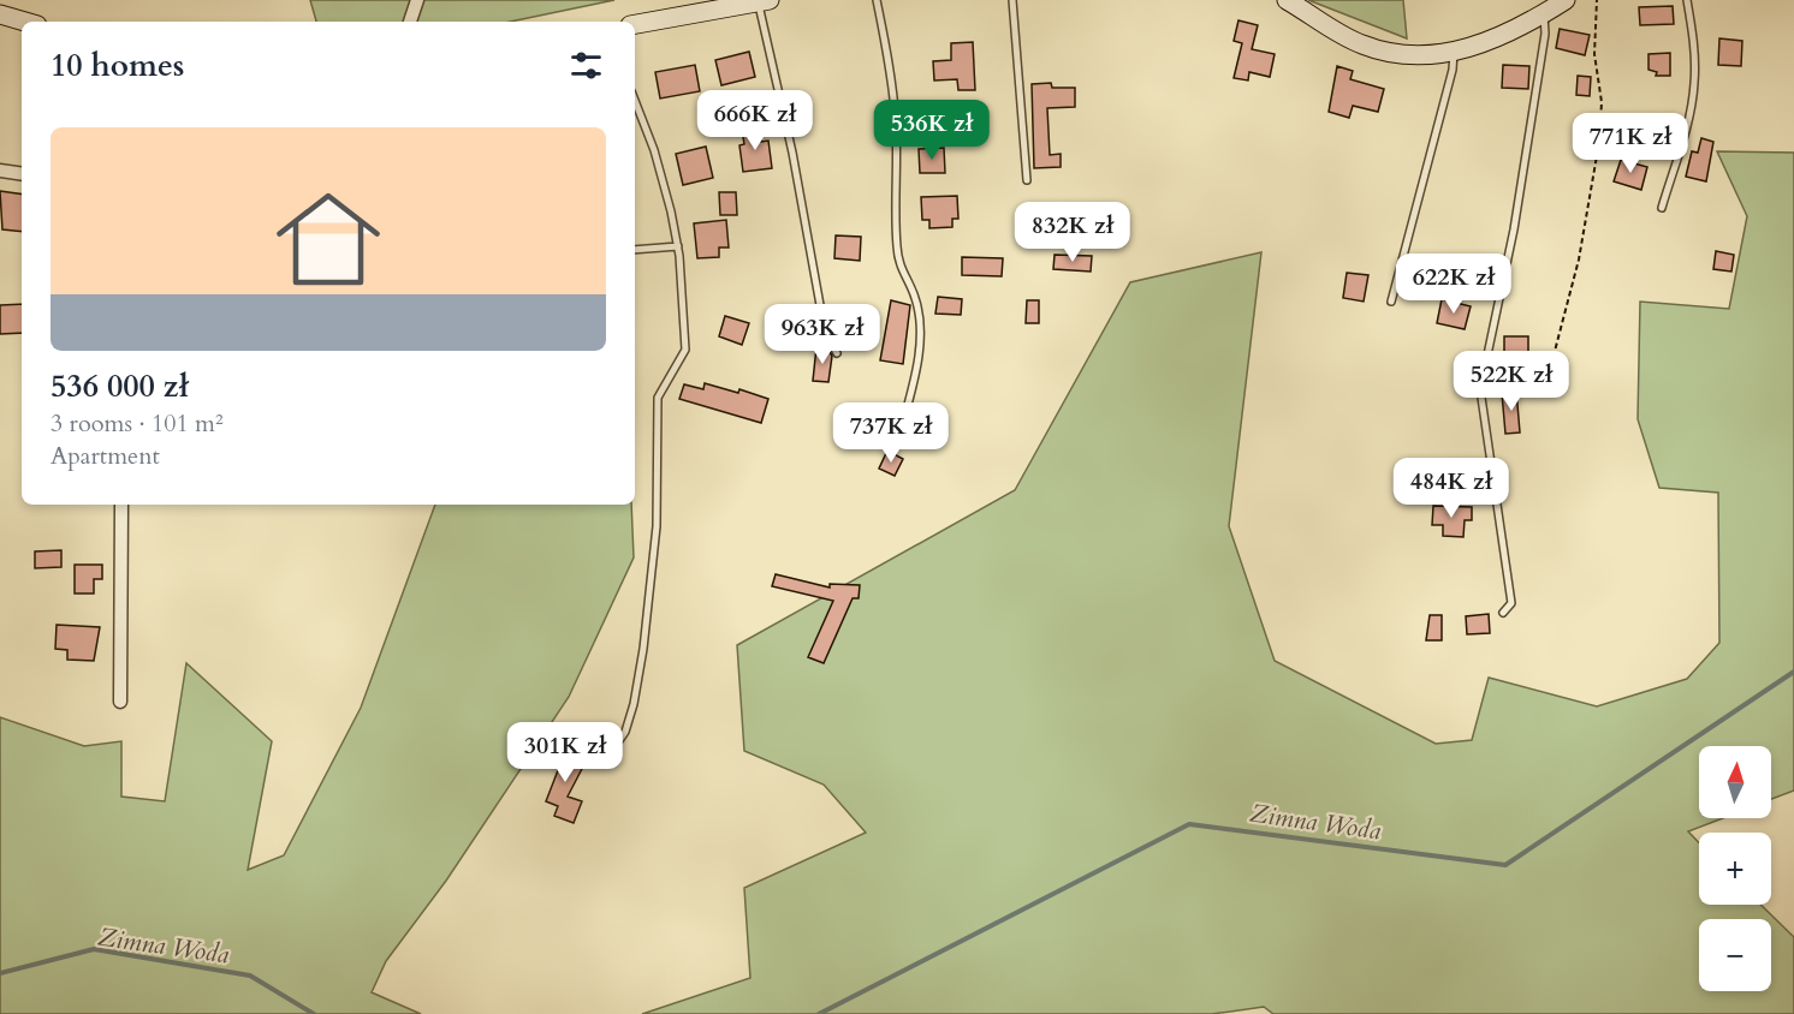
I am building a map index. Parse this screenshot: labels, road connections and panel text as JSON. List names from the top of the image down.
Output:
{
  "water": ["Zimna Woda"],
  "north": "top",
  "page": {
    "heading": "10 homes",
    "price": [
      "666K zł",
      "536K zł",
      "771K zł",
      "832K zł",
      "622K zł",
      "963K zł",
      "522K zł",
      "737K zł",
      "484K zł",
      "301K zł"
    ],
    "list": [
      {
        "name": "536 000 zł",
        "note": "3 rooms · 101 m² · Apartment"
      }
    ],
    "map_buttons": ["+", "−"]
  }
}
